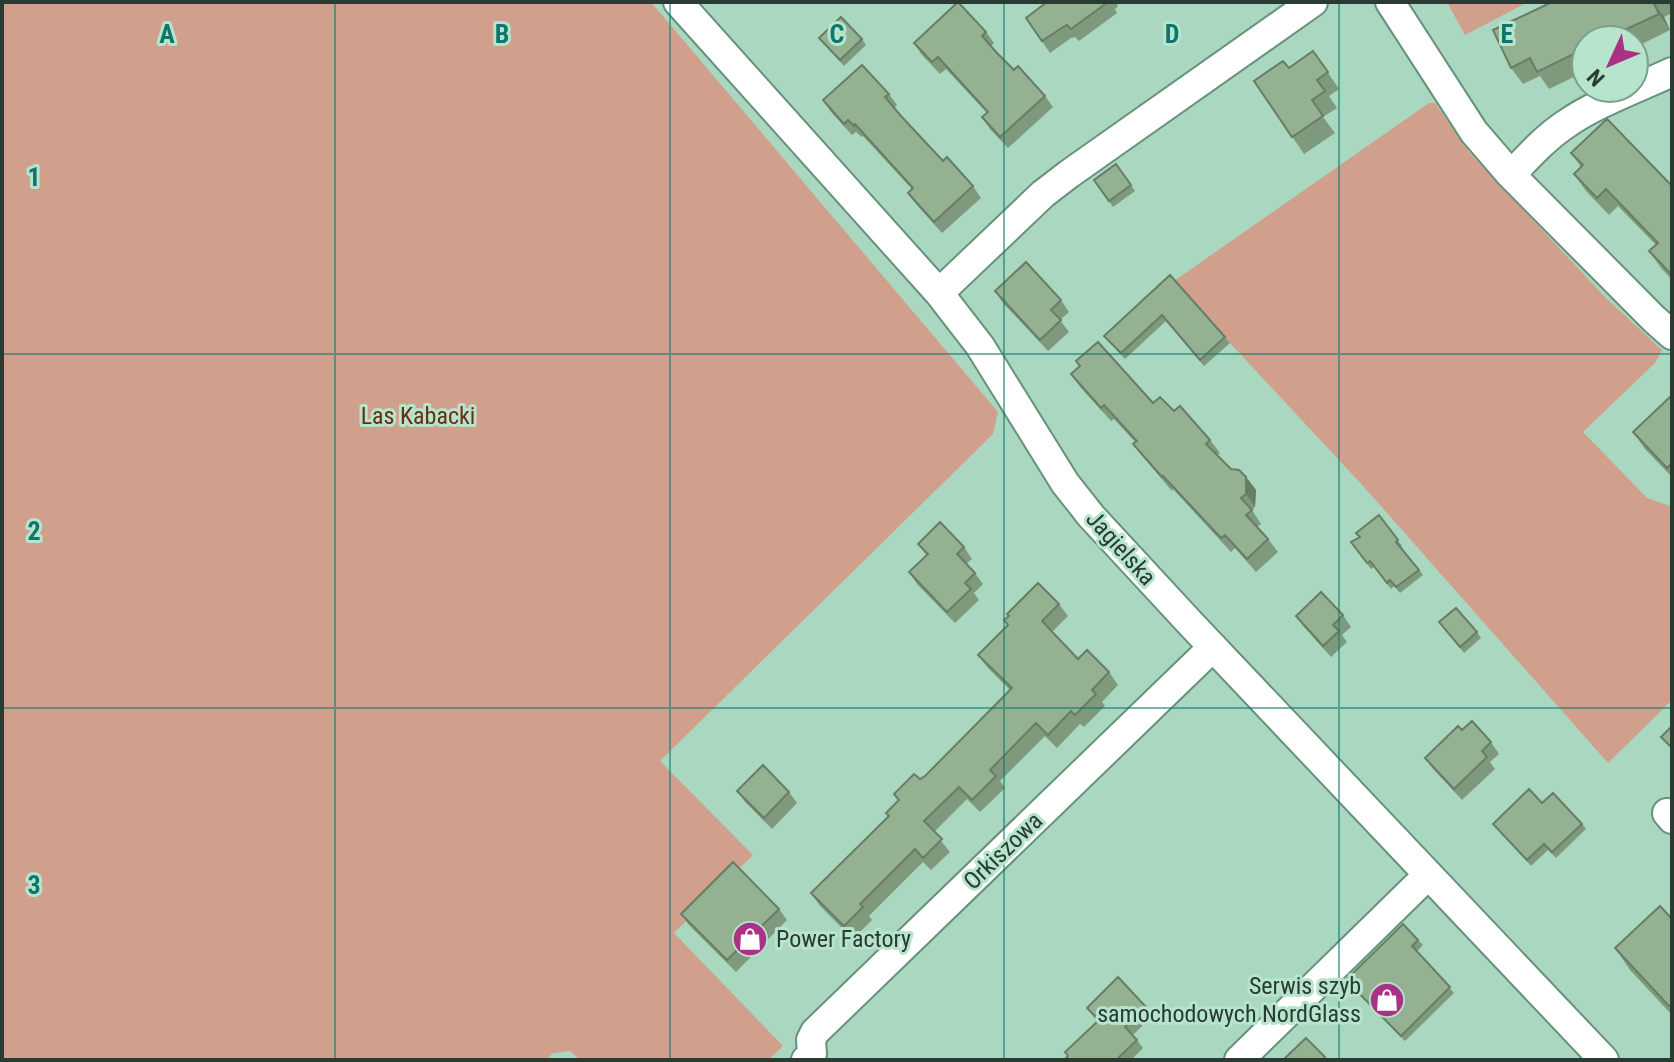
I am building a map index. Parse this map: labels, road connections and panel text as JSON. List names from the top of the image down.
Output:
{
  "streets": {
    "street": ["Jagielska", "Orkiszowa"]
  },
  "crossings": [
    ["Jagielska", "Orkiszowa"]
  ],
  "parks": ["Las Kabacki"],
  "places": {
    "shop": ["Power Factory", "Serwis szyb samochodowych NordGlass"]
  },
  "north": "bottom left",
  "grid": {
    "columns": [
      "A",
      "B",
      "C",
      "D",
      "E"
    ],
    "rows": ["1", "2", "3"]
  }
}
